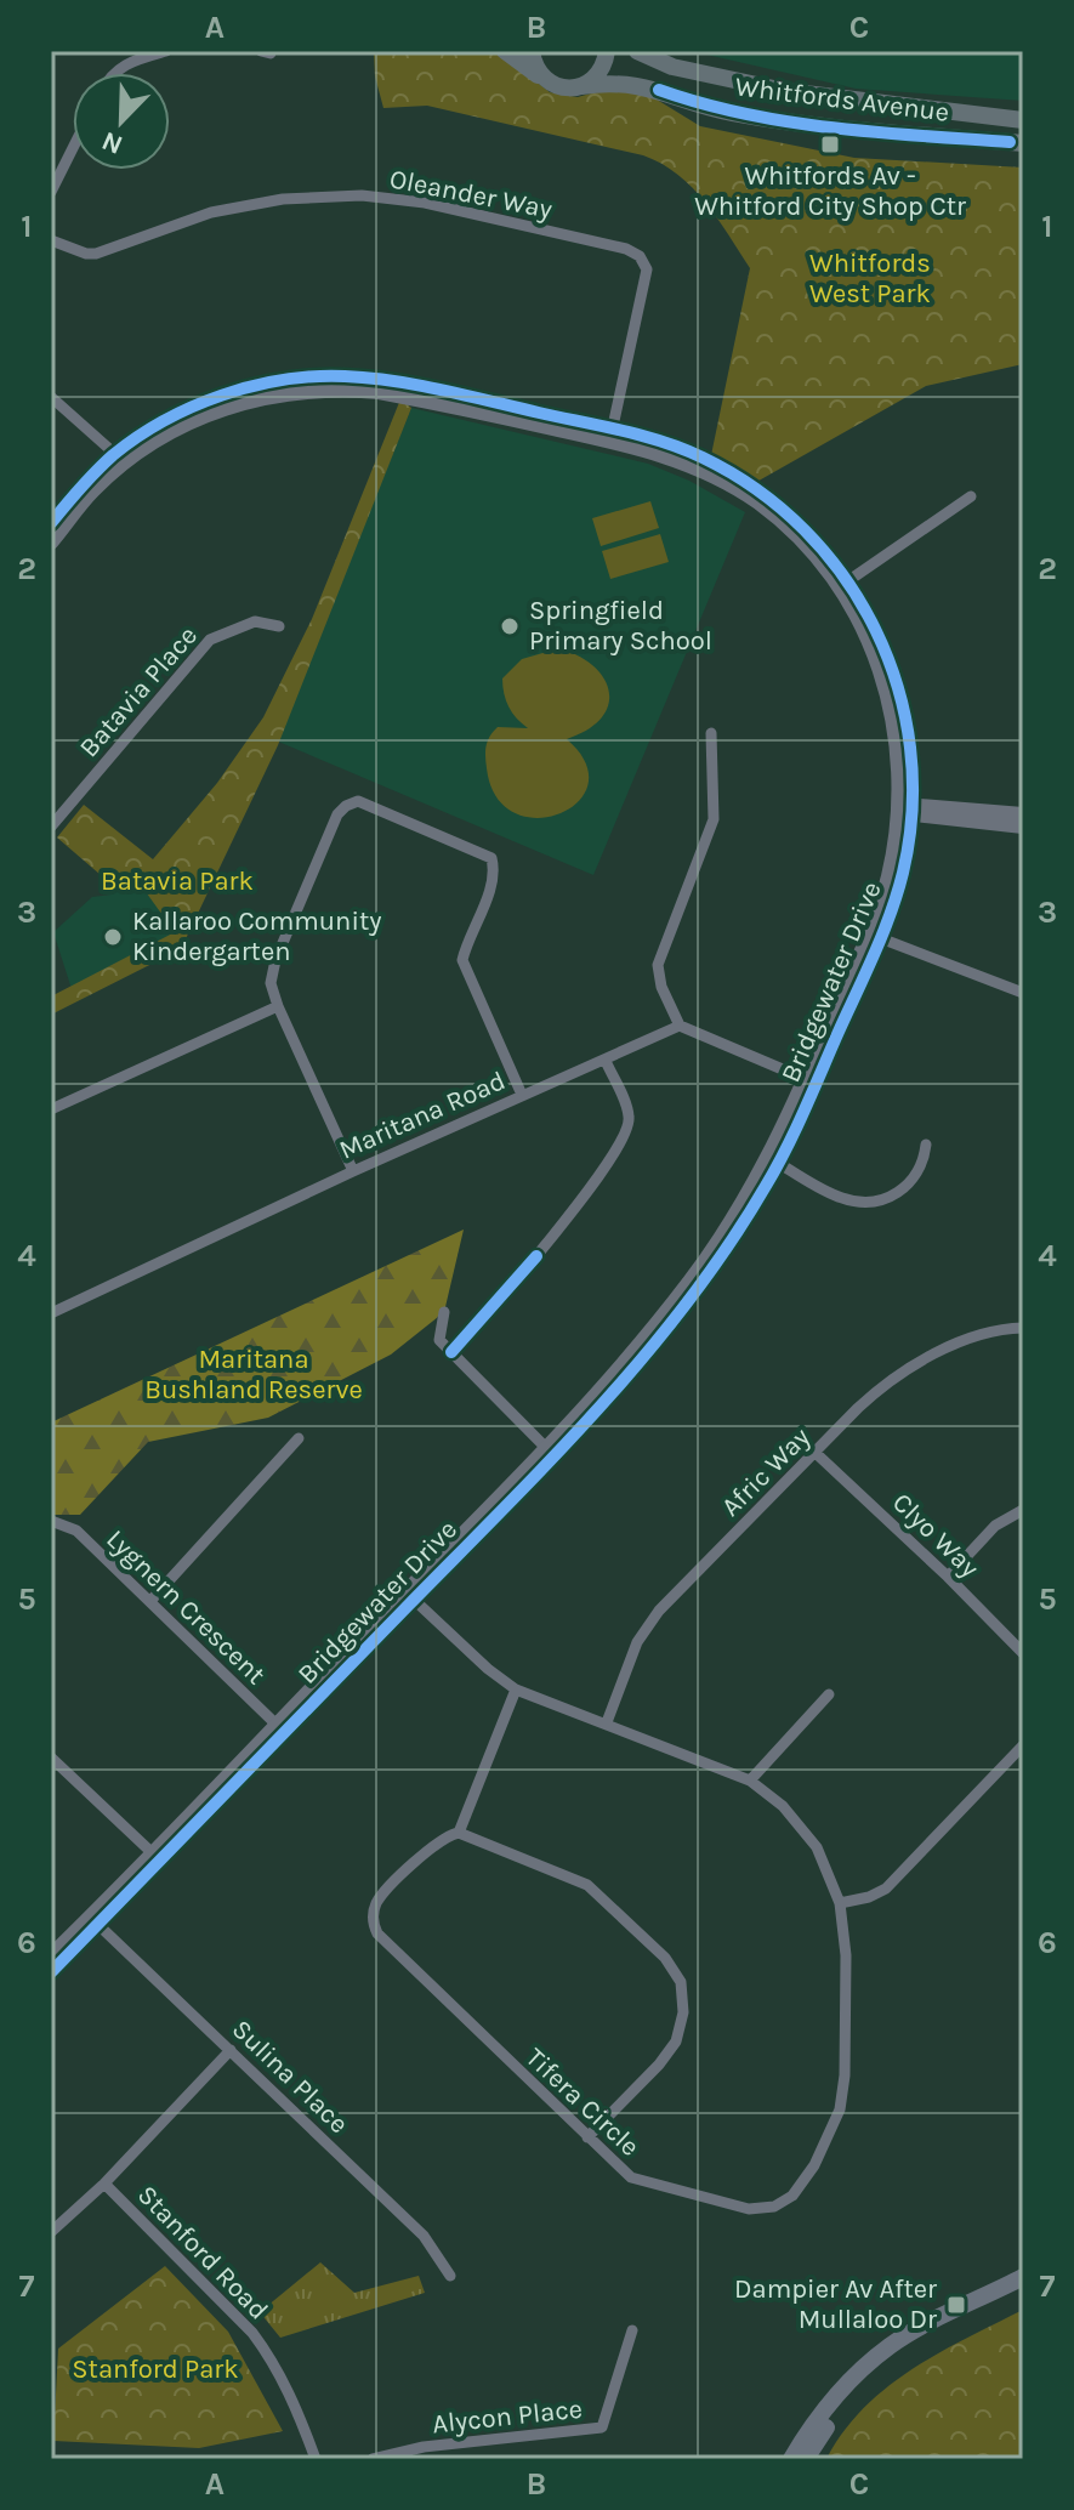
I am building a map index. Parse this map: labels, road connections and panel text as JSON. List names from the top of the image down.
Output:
{
  "streets": {
    "main road": ["Whitfords Avenue"],
    "street": [
      "Oleander Way",
      "Batavia Place",
      "Bridgewater Drive",
      "Maritana Road",
      "Afric Way",
      "Clyo Way",
      "Lygnern Crescent",
      "Sulina Place",
      "Tifera Circle",
      "Stanford Road",
      "Alycon Place"
    ]
  },
  "crossings": [
    ["Oleander Way", "Bridgewater Drive"],
    ["Bridgewater Drive", "Lygnern Crescent"],
    ["Bridgewater Drive", "Sulina Place"],
    ["Bridgewater Drive", "Tifera Circle"],
    ["Afric Way", "Clyo Way"],
    ["Afric Way", "Tifera Circle"]
  ],
  "parks": [
    "Whitfords West Park",
    "Batavia Park",
    "Maritana Bushland Reserve",
    "Stanford Park"
  ],
  "places": {
    "transit": ["Whitfords Av - Whitford City Shop Ctr", "Dampier Av After Mullaloo Dr"],
    "other": ["Springfield Primary School", "Kallaroo Community Kindergarten"]
  },
  "north": "bottom left",
  "grid": {
    "columns": ["A", "B", "C"],
    "rows": [
      "1",
      "2",
      "3",
      "4",
      "5",
      "6",
      "7"
    ]
  }
}
